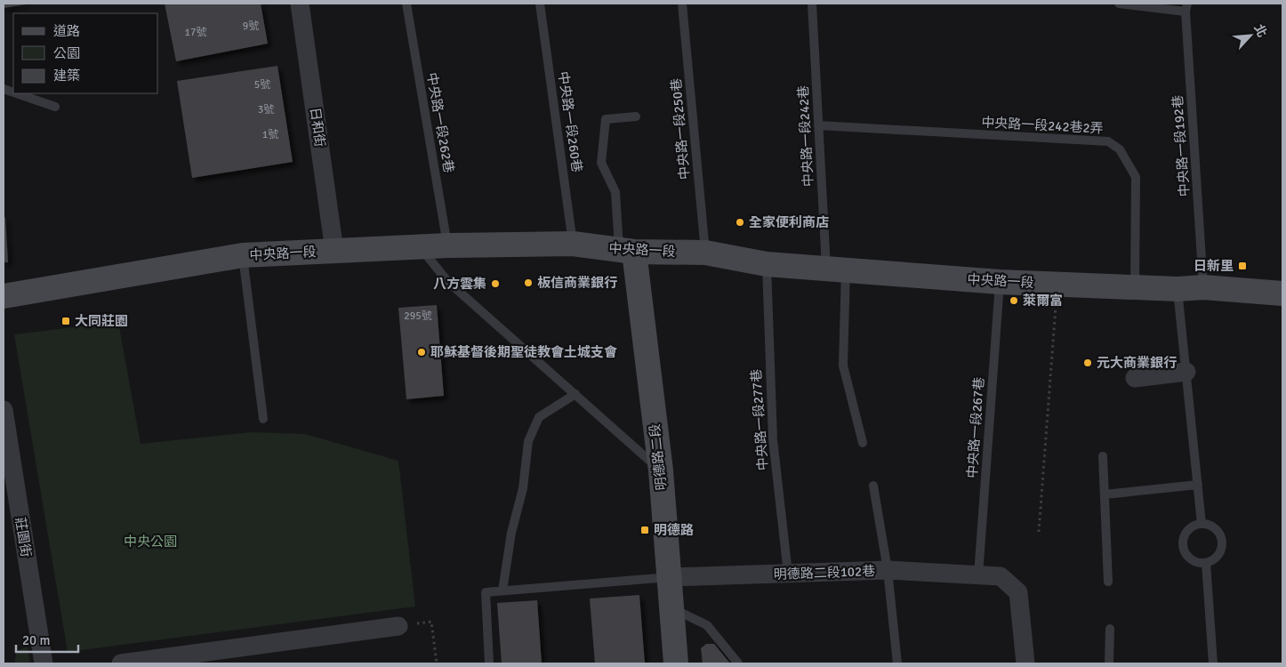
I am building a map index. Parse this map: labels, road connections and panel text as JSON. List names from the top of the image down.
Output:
{
  "streets": {
    "street": [
      "日和街",
      "中央路一段",
      "明德路二段",
      "莊園街",
      "明德路二段102巷"
    ],
    "lane": [
      "中央路一段260巷",
      "中央路一段262巷",
      "中央路一段242巷2弄",
      "中央路一段250巷",
      "中央路一段242巷",
      "中央路一段192巷",
      "中央路一段277巷",
      "中央路一段267巷"
    ]
  },
  "crossings": [
    ["中央路一段260巷", "中央路一段"],
    ["中央路一段262巷", "中央路一段"],
    ["中央路一段242巷2弄", "中央路一段242巷"],
    ["中央路一段242巷2弄", "中央路一段"],
    ["日和街", "中央路一段"],
    ["中央路一段250巷", "中央路一段"],
    ["中央路一段242巷", "中央路一段"],
    ["中央路一段192巷", "中央路一段"],
    ["中央路一段", "中央路一段277巷"],
    ["中央路一段", "中央路一段267巷"],
    ["中央路一段", "明德路二段"],
    ["中央路一段277巷", "明德路二段102巷"],
    ["中央路一段267巷", "明德路二段102巷"],
    ["明德路二段", "明德路二段102巷"]
  ],
  "parks": ["中央公園"],
  "places": {
    "other": [
      "全家便利商店",
      "板信商業銀行",
      "八方雲集",
      "萊爾富",
      "耶穌基督後期聖徒教會土城支會",
      "元大商業銀行"
    ],
    "transit": ["日新里", "大同莊園", "明德路"]
  },
  "house_numbers": [
    "9號",
    "17號",
    "5號",
    "3號",
    "1號",
    "295號"
  ],
  "legend": ["道路", "公園", "建築"],
  "scale_bar": "20 m",
  "north": "top right"
}
